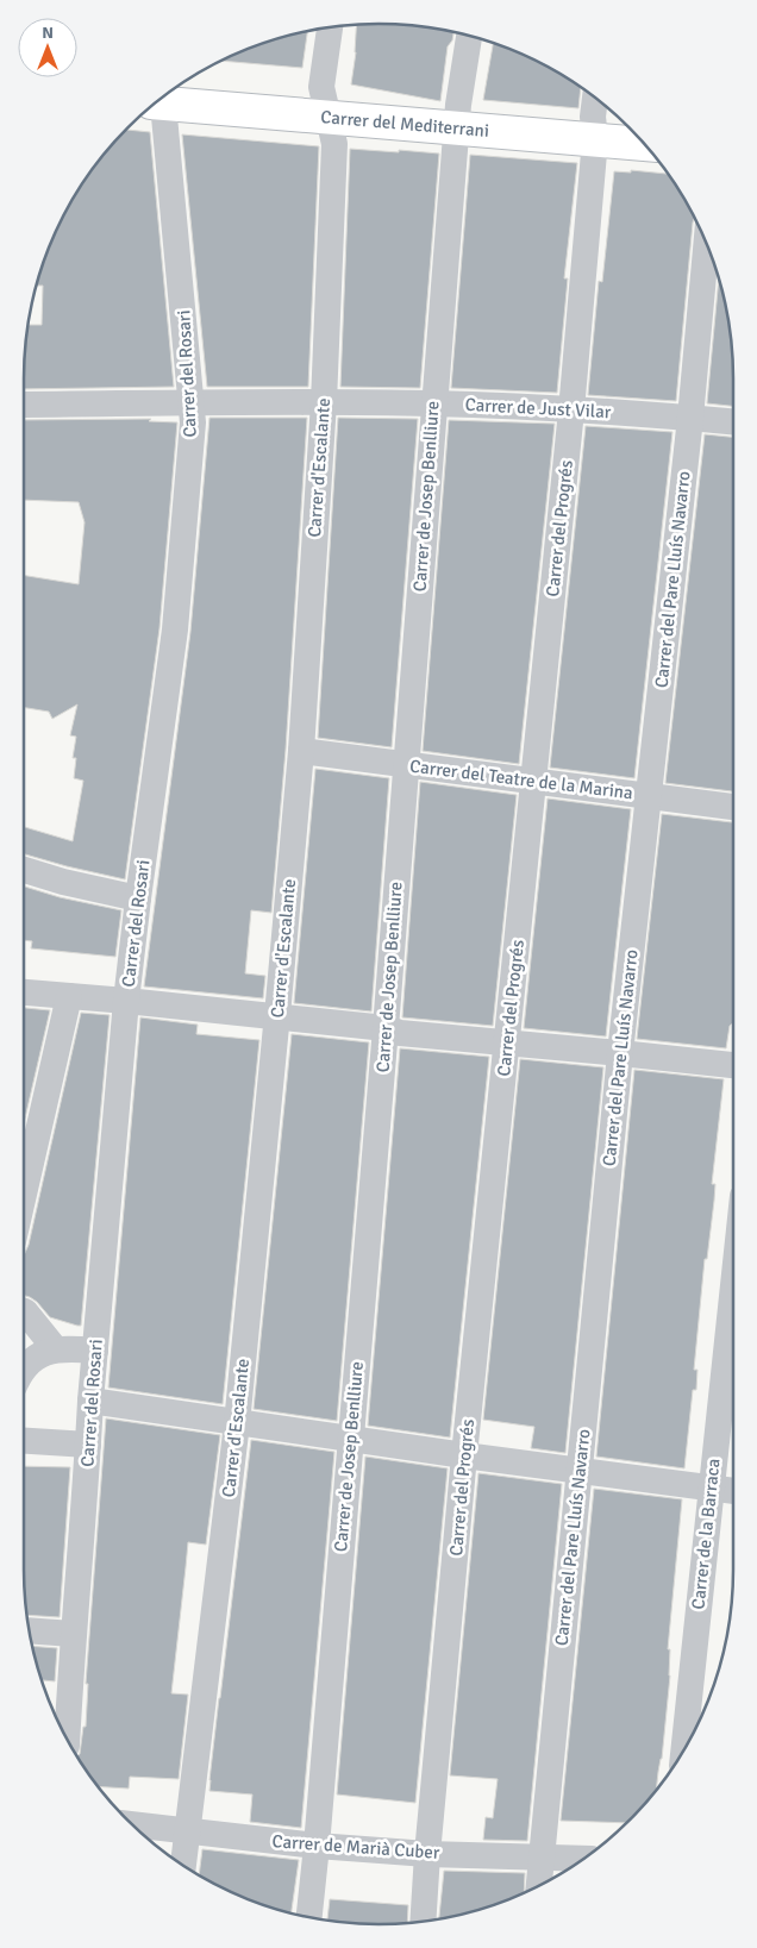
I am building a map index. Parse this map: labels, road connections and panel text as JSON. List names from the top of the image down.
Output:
{
  "streets": {
    "street": [
      "Carrer del Mediterrani",
      "Carrer del Rosari",
      "Carrer de Just Vilar",
      "Carrer d'Escalante",
      "Carrer de Josep Benlliure",
      "Carrer del Progrés",
      "Carrer del Pare Lluís Navarro",
      "Carrer del Teatre de la Marina",
      "Carrer de la Barraca",
      "Carrer de Marià Cuber"
    ]
  },
  "crossings": [
    ["Carrer del Mediterrani", "Carrer del Rosari"],
    ["Carrer del Mediterrani", "Carrer d'Escalante"],
    ["Carrer del Mediterrani", "Carrer de Josep Benlliure"],
    ["Carrer del Mediterrani", "Carrer del Progrés"],
    ["Carrer del Rosari", "Carrer de Just Vilar"],
    ["Carrer de Just Vilar", "Carrer d'Escalante"],
    ["Carrer de Just Vilar", "Carrer de Josep Benlliure"],
    ["Carrer de Just Vilar", "Carrer del Progrés"],
    ["Carrer de Just Vilar", "Carrer del Pare Lluís Navarro"],
    ["Carrer d'Escalante", "Carrer del Teatre de la Marina"],
    ["Carrer d'Escalante", "Carrer de Marià Cuber"],
    ["Carrer de Josep Benlliure", "Carrer del Teatre de la Marina"],
    ["Carrer de Josep Benlliure", "Carrer de Marià Cuber"],
    ["Carrer del Progrés", "Carrer del Teatre de la Marina"],
    ["Carrer del Progrés", "Carrer de Marià Cuber"],
    ["Carrer del Pare Lluís Navarro", "Carrer del Teatre de la Marina"],
    ["Carrer del Pare Lluís Navarro", "Carrer de Marià Cuber"]
  ],
  "north": "top"
}
